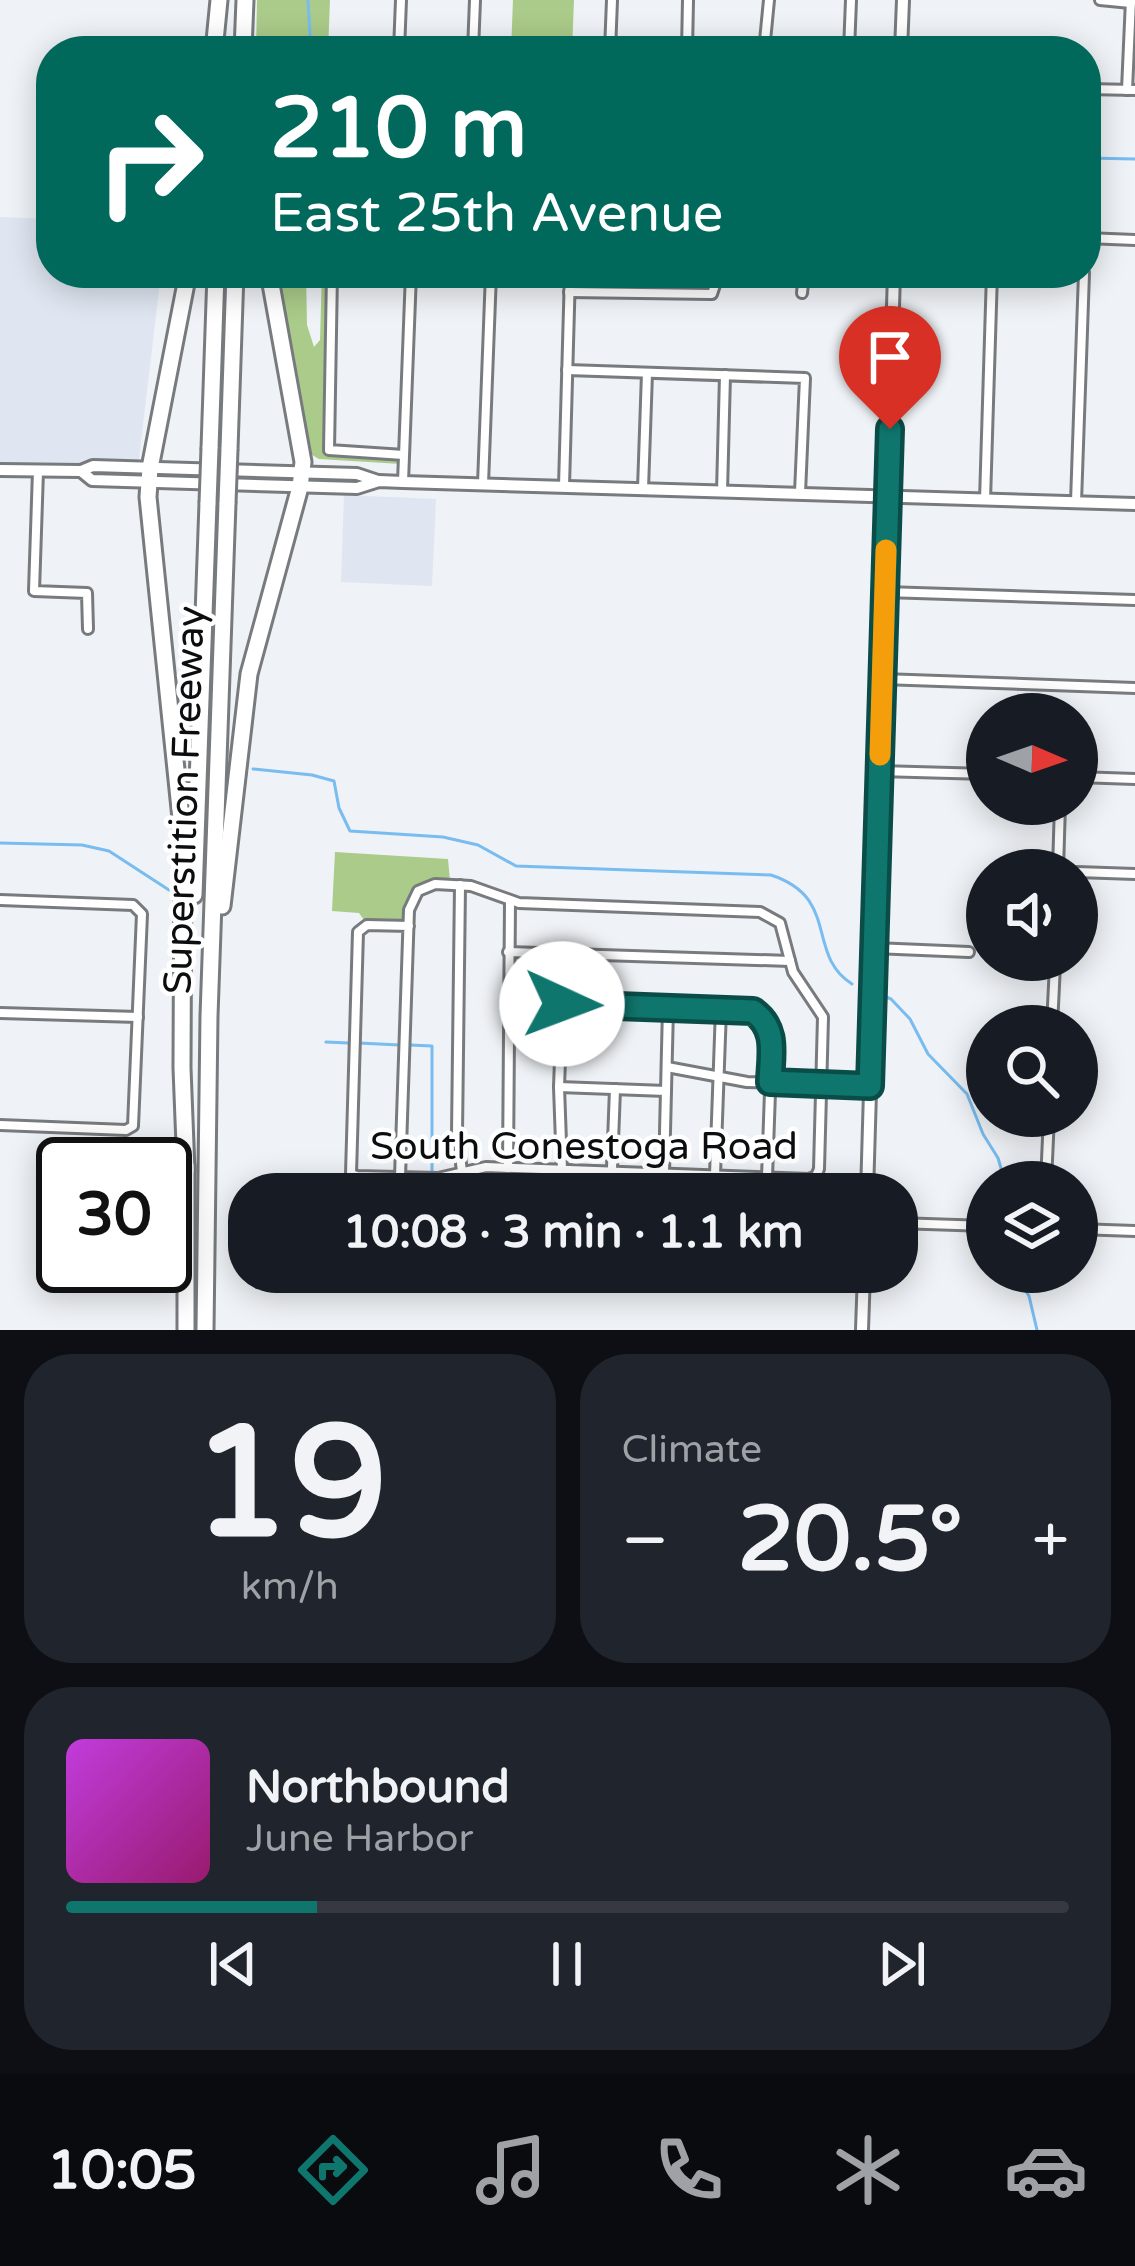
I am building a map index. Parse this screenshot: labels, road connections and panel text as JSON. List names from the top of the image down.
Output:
{
  "streets": {
    "highway": ["Superstition Freeway"],
    "street": ["South Conestoga Road"]
  },
  "north": "right",
  "page": {
    "turn": ["210 m", "East 25th Avenue"],
    "limit": "30",
    "trip": "10:08 · 3 min · 1.1 km",
    "tile": [
      ["19", "km/h"],
      "Climate"
    ],
    "heat": ["−", "20.5°", "+"],
    "song": ["Northbound", "June Harbor"],
    "tabs": "10:05"
  }
}
